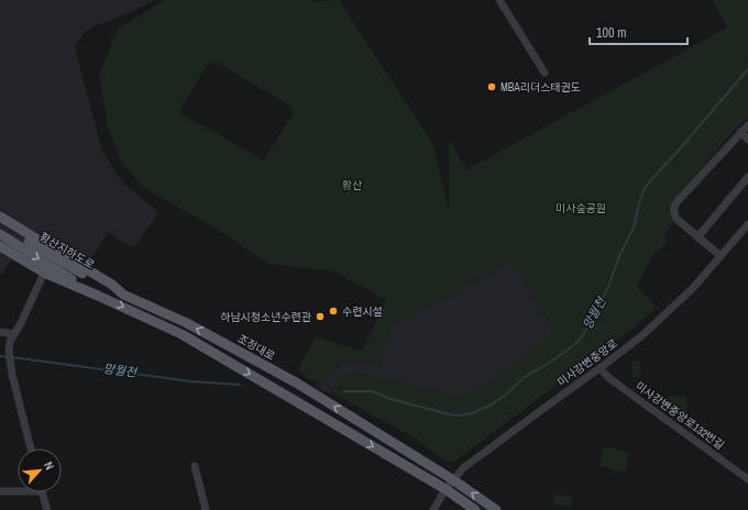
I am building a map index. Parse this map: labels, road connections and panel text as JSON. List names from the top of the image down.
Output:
{
  "streets": {
    "main road": ["황산지하도로", "조정대로"],
    "street": ["미사강변중앙로", "미사강변중앙로132번길"]
  },
  "crossings": [
    ["황산지하도로", "조정대로"],
    ["조정대로", "미사강변중앙로"],
    ["미사강변중앙로", "미사강변중앙로132번길"]
  ],
  "water": ["망월천"],
  "parks": ["황산", "미사숲공원"],
  "places": ["MBA리더스태권도", "수련시설", "하남시청소년수련관"],
  "scale_bar": "100 m",
  "north": "top right"
}
